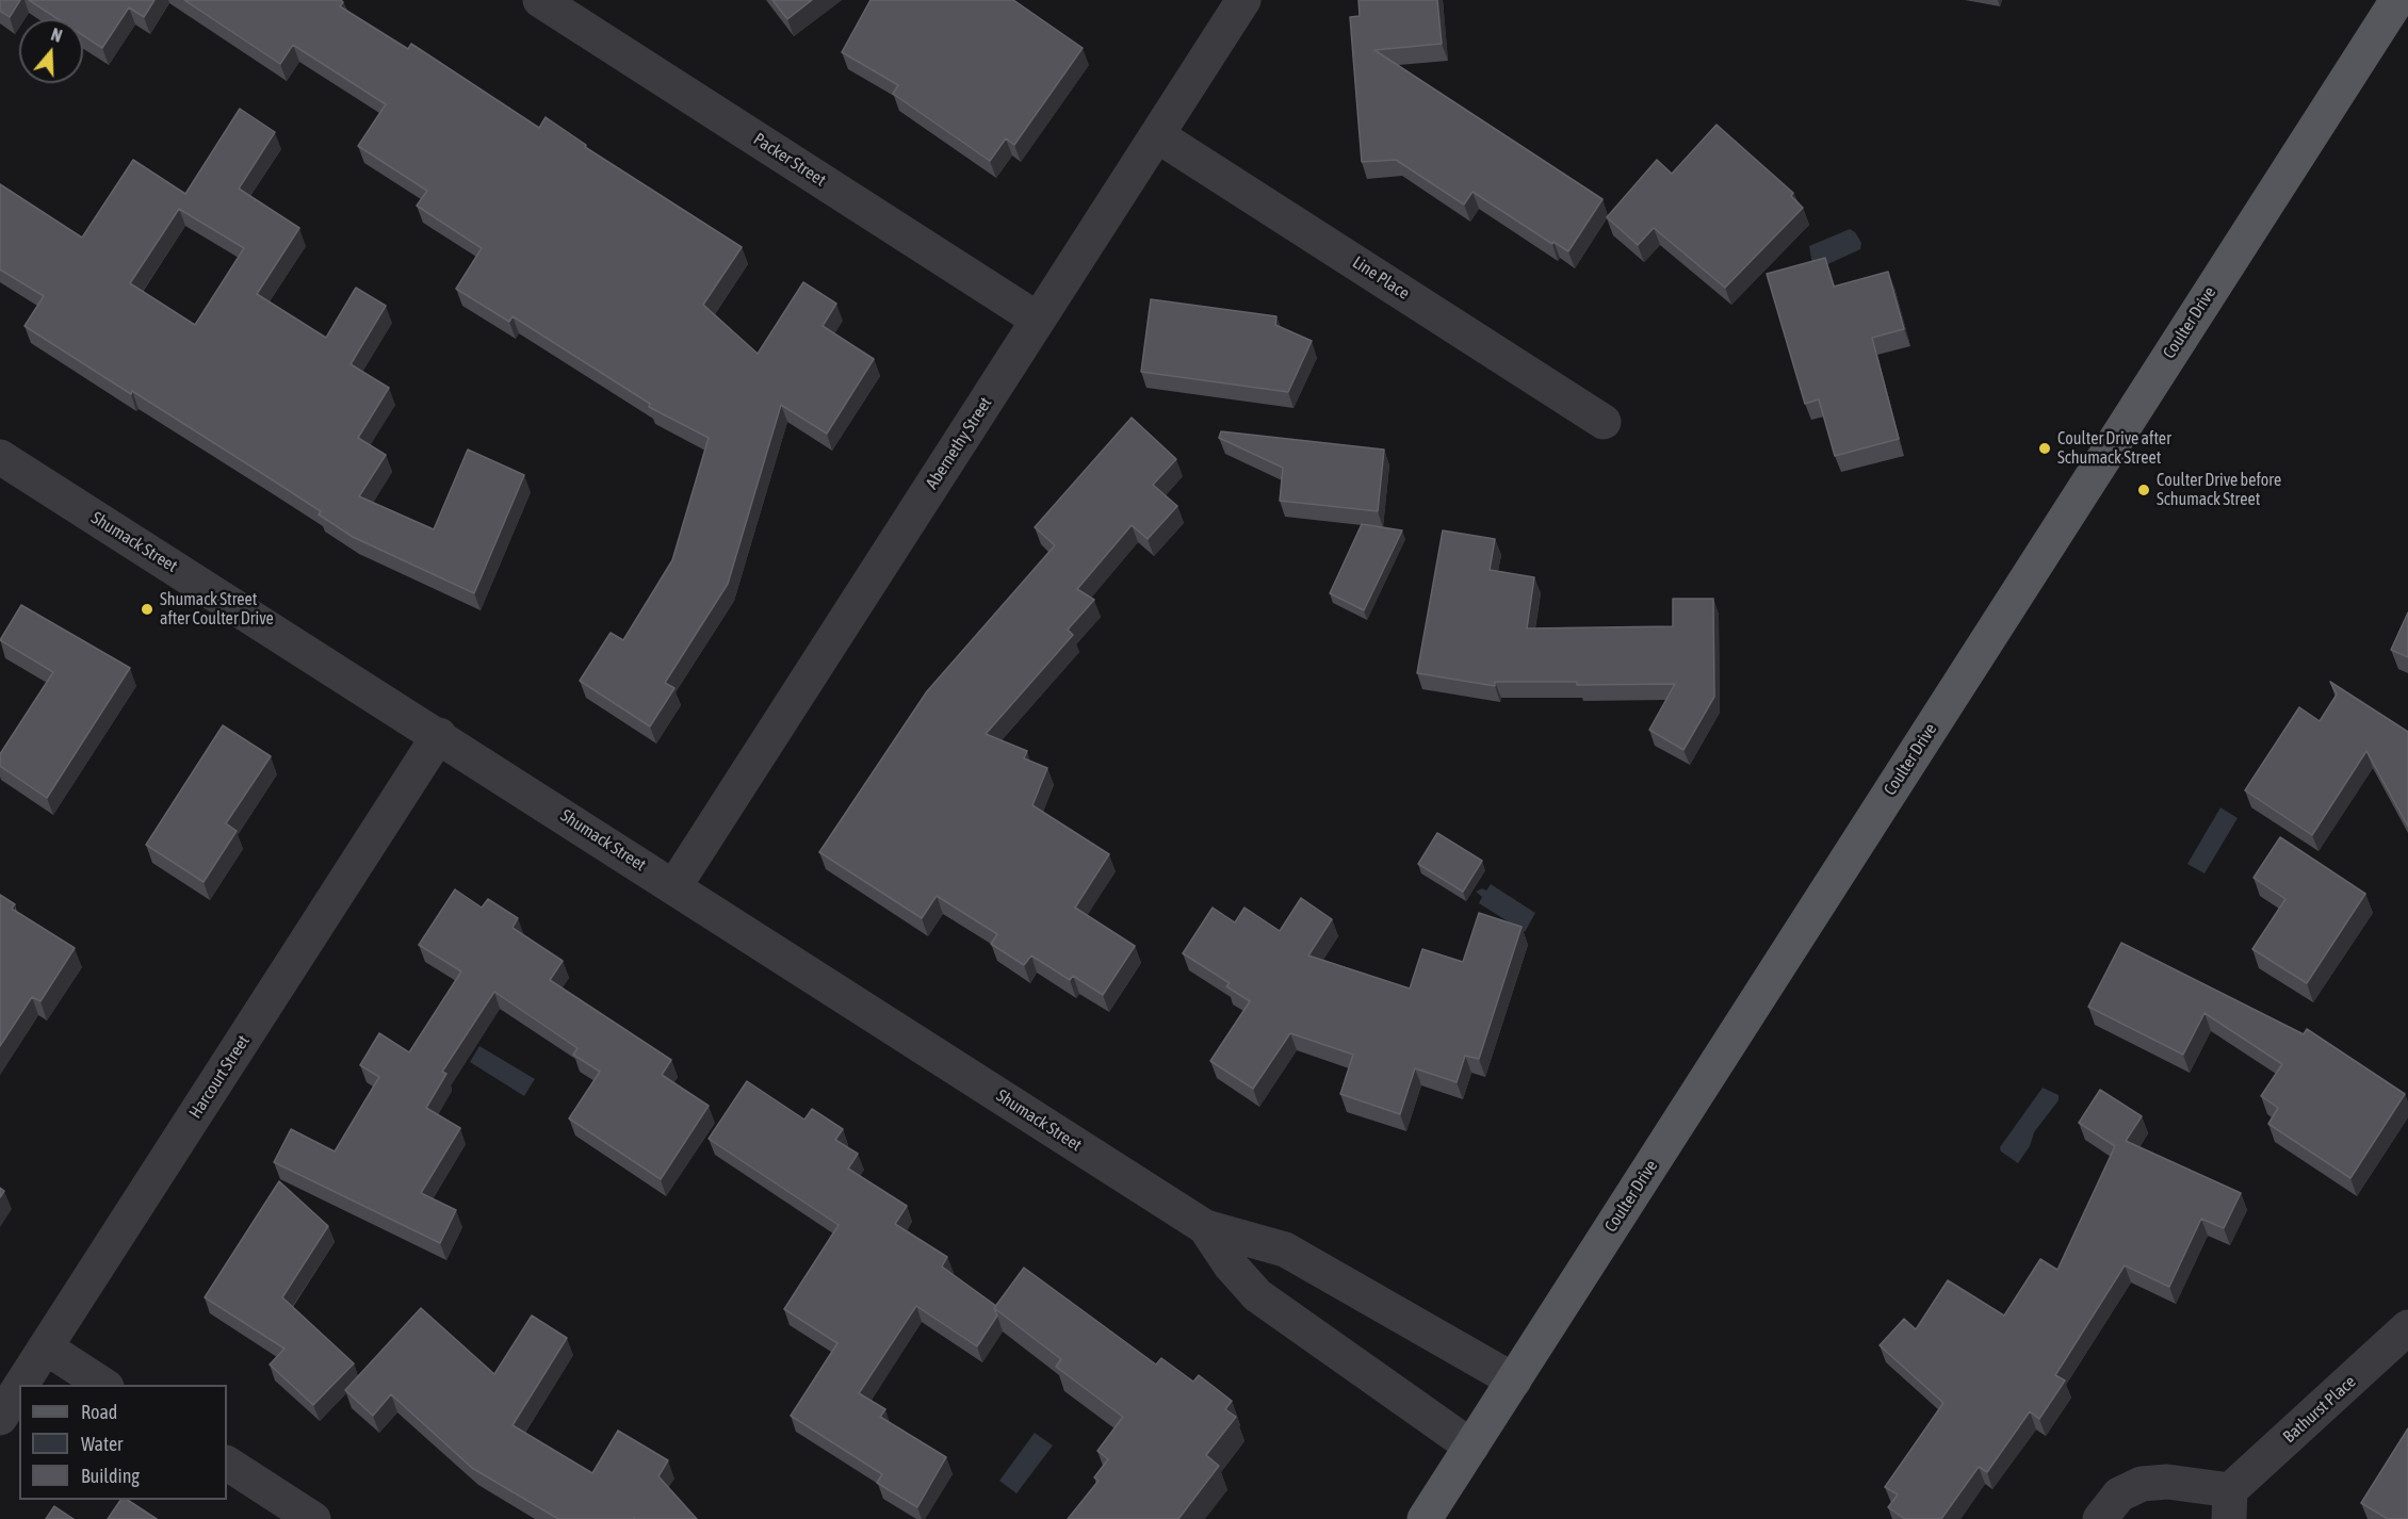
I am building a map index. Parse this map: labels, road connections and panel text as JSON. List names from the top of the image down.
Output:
{
  "streets": {
    "main road": ["Coulter Drive"],
    "street": [
      "Packer Street",
      "Line Place",
      "Abernethy Street",
      "Shumack Street",
      "Harcourt Street",
      "Bathurst Place"
    ]
  },
  "crossings": [
    ["Packer Street", "Abernethy Street"],
    ["Line Place", "Abernethy Street"],
    ["Coulter Drive", "Shumack Street"],
    ["Abernethy Street", "Shumack Street"],
    ["Shumack Street", "Harcourt Street"]
  ],
  "places": ["Coulter Drive after Schumack Street", "Coulter Drive before Schumack Street", "Shumack Street after Coulter Drive"],
  "legend": ["Road", "Water", "Building"],
  "north": "top"
}
